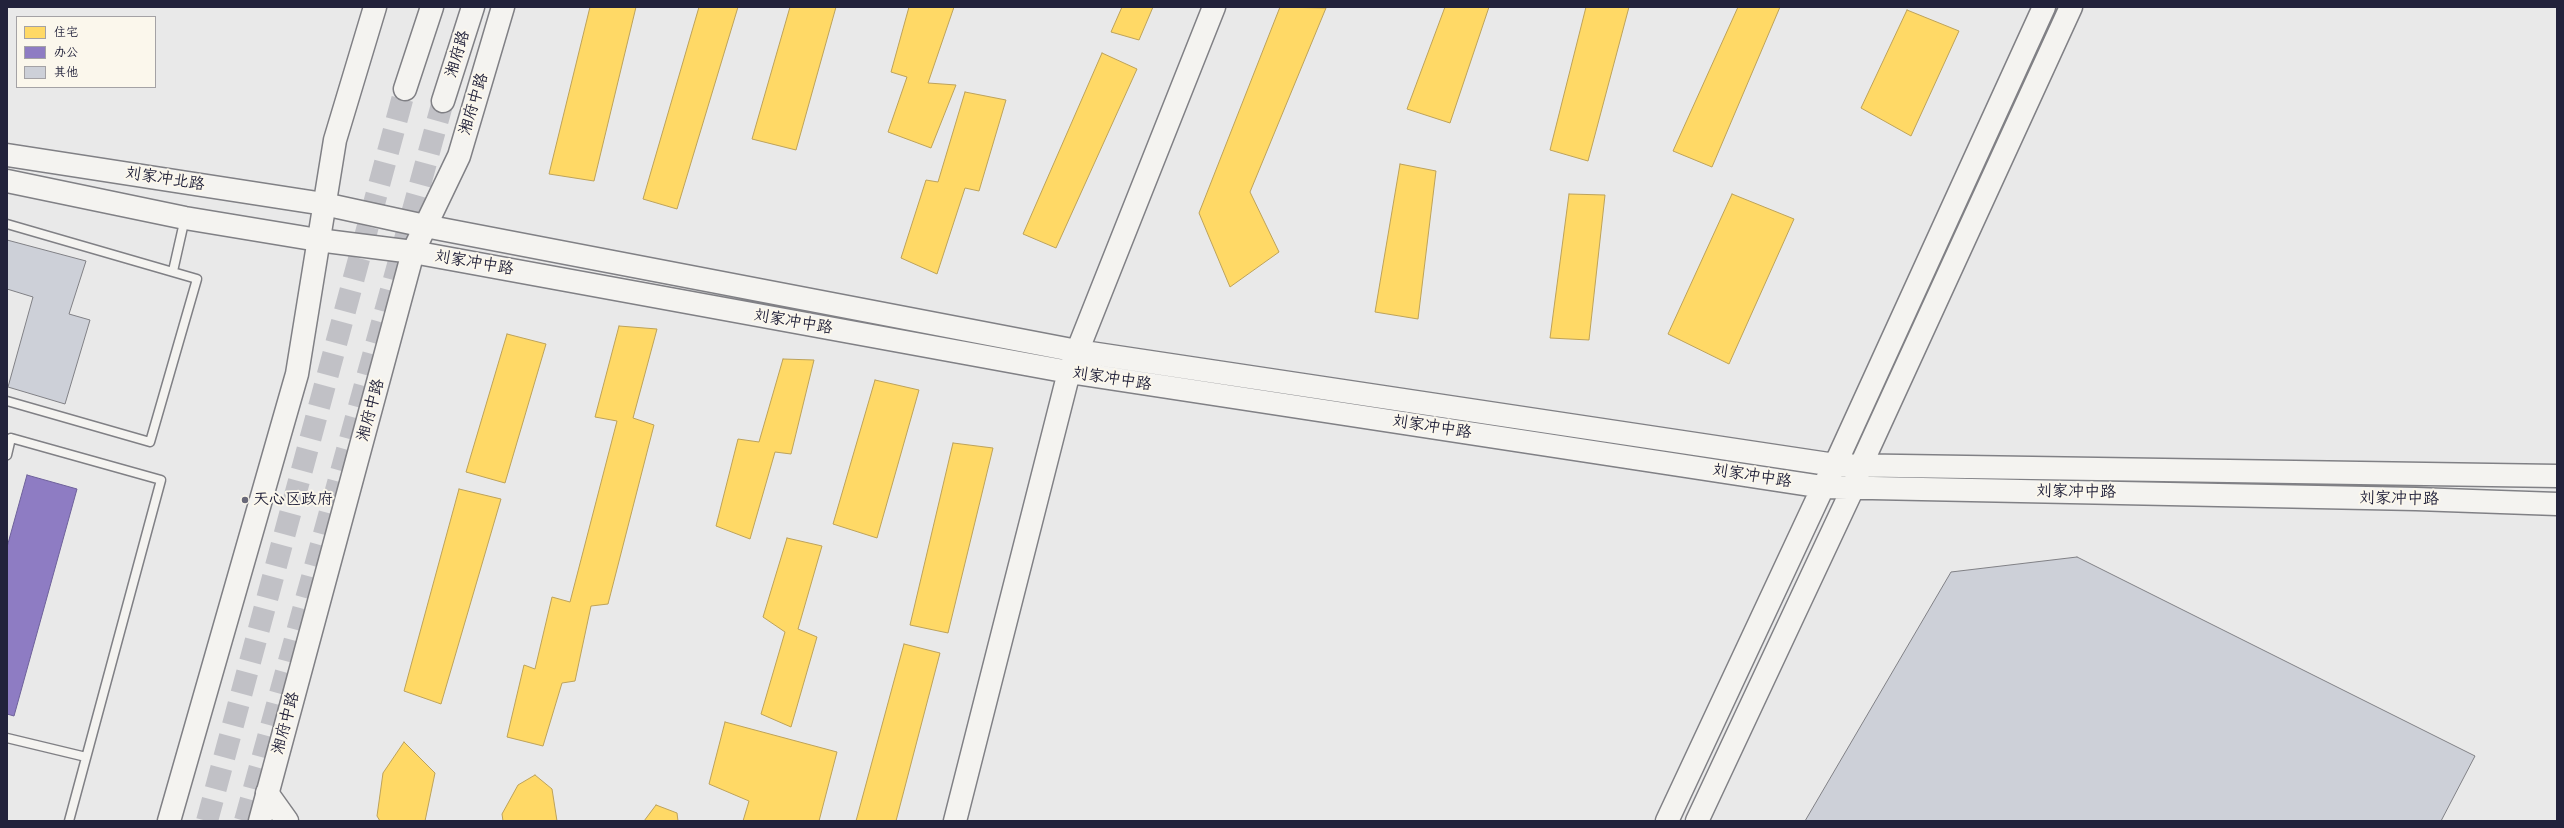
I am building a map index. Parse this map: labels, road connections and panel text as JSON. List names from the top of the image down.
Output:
{
  "streets": {
    "main road": [
      "湘府路",
      "湘府中路",
      "刘家冲北路",
      "刘家冲中路"
    ]
  },
  "crossings": [
    ["湘府中路", "刘家冲中路"],
    ["刘家冲北路", "刘家冲中路"]
  ],
  "places": ["天心区政府"],
  "legend": ["住宅", "办公", "其他"]
}
